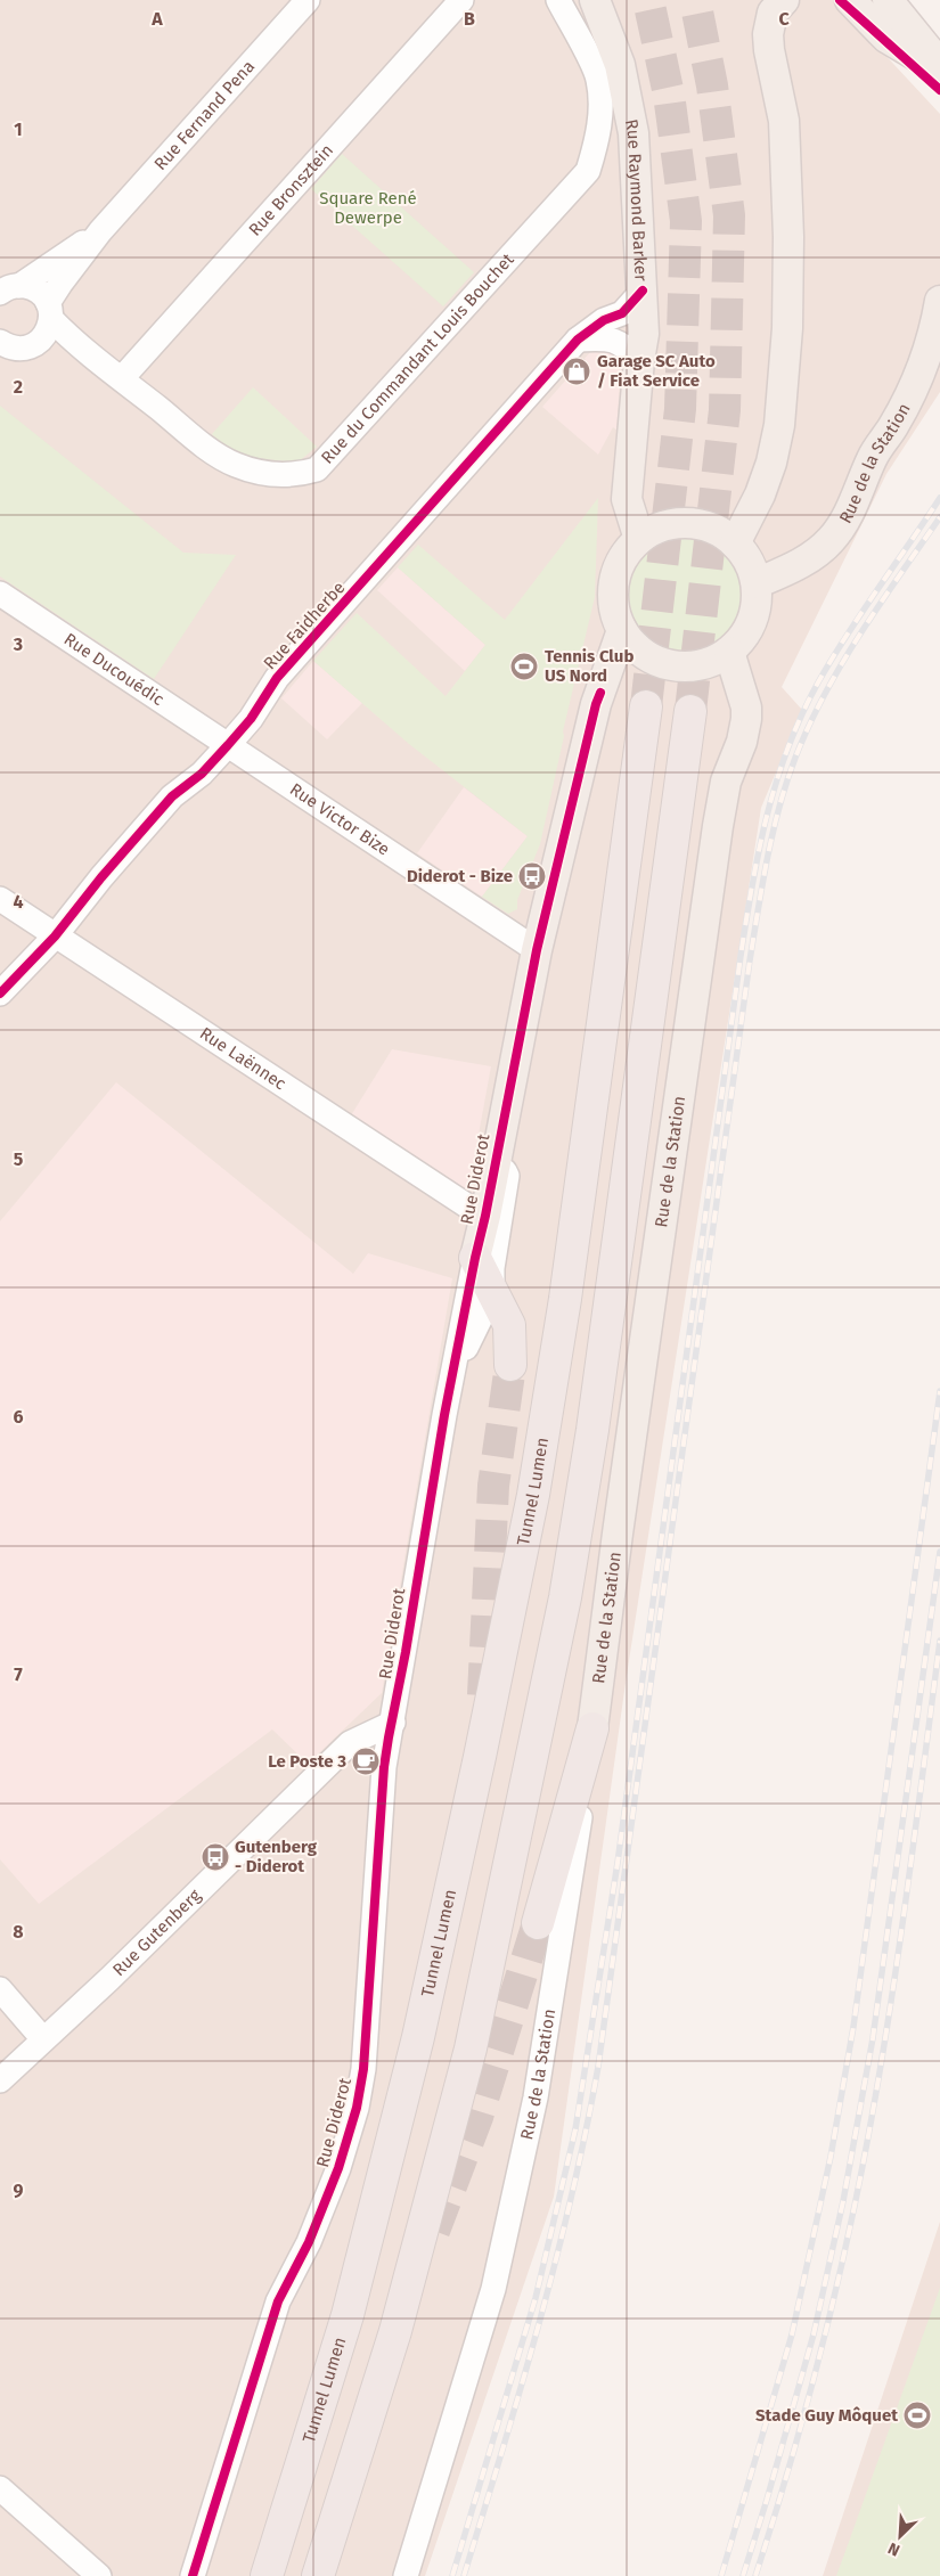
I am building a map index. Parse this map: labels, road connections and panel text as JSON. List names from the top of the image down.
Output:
{
  "streets": {
    "highway": ["Tunnel Lumen"],
    "main road": ["Rue Raymond Barker", "Rue de la Station", "Rue Diderot"],
    "street": [
      "Rue Fernand Pena",
      "Rue Bronsztein",
      "Rue du Commandant Louis Bouchet",
      "Rue Faidherbe",
      "Rue Ducouédic",
      "Rue Victor Bize",
      "Rue Laënnec",
      "Rue Gutenberg"
    ]
  },
  "crossings": [
    ["Rue Fernand Pena", "Rue du Commandant Louis Bouchet"],
    ["Rue Bronsztein", "Rue du Commandant Louis Bouchet"],
    ["Rue Raymond Barker", "Rue de la Station"],
    ["Rue Raymond Barker", "Rue Faidherbe"],
    ["Rue Raymond Barker", "Rue Diderot"],
    ["Rue de la Station", "Rue Diderot"],
    ["Rue Faidherbe", "Rue Ducouédic"],
    ["Rue Faidherbe", "Rue Victor Bize"],
    ["Rue Faidherbe", "Rue Laënnec"],
    ["Rue Ducouédic", "Rue Victor Bize"],
    ["Rue Victor Bize", "Rue Diderot"],
    ["Rue Laënnec", "Rue Diderot"],
    ["Rue Diderot", "Rue Gutenberg"]
  ],
  "parks": ["Square René Dewerpe"],
  "places": {
    "shop": ["Garage SC Auto / Fiat Service"],
    "sports": ["Tennis Club US Nord", "Stade Guy Môquet"],
    "bus stop": ["Diderot - Bize", "Gutenberg - Diderot"],
    "cafe": ["Le Poste 3"]
  },
  "north": "bottom left",
  "grid": {
    "columns": ["A", "B", "C"],
    "rows": [
      "1",
      "2",
      "3",
      "4",
      "5",
      "6",
      "7",
      "8",
      "9"
    ]
  }
}
